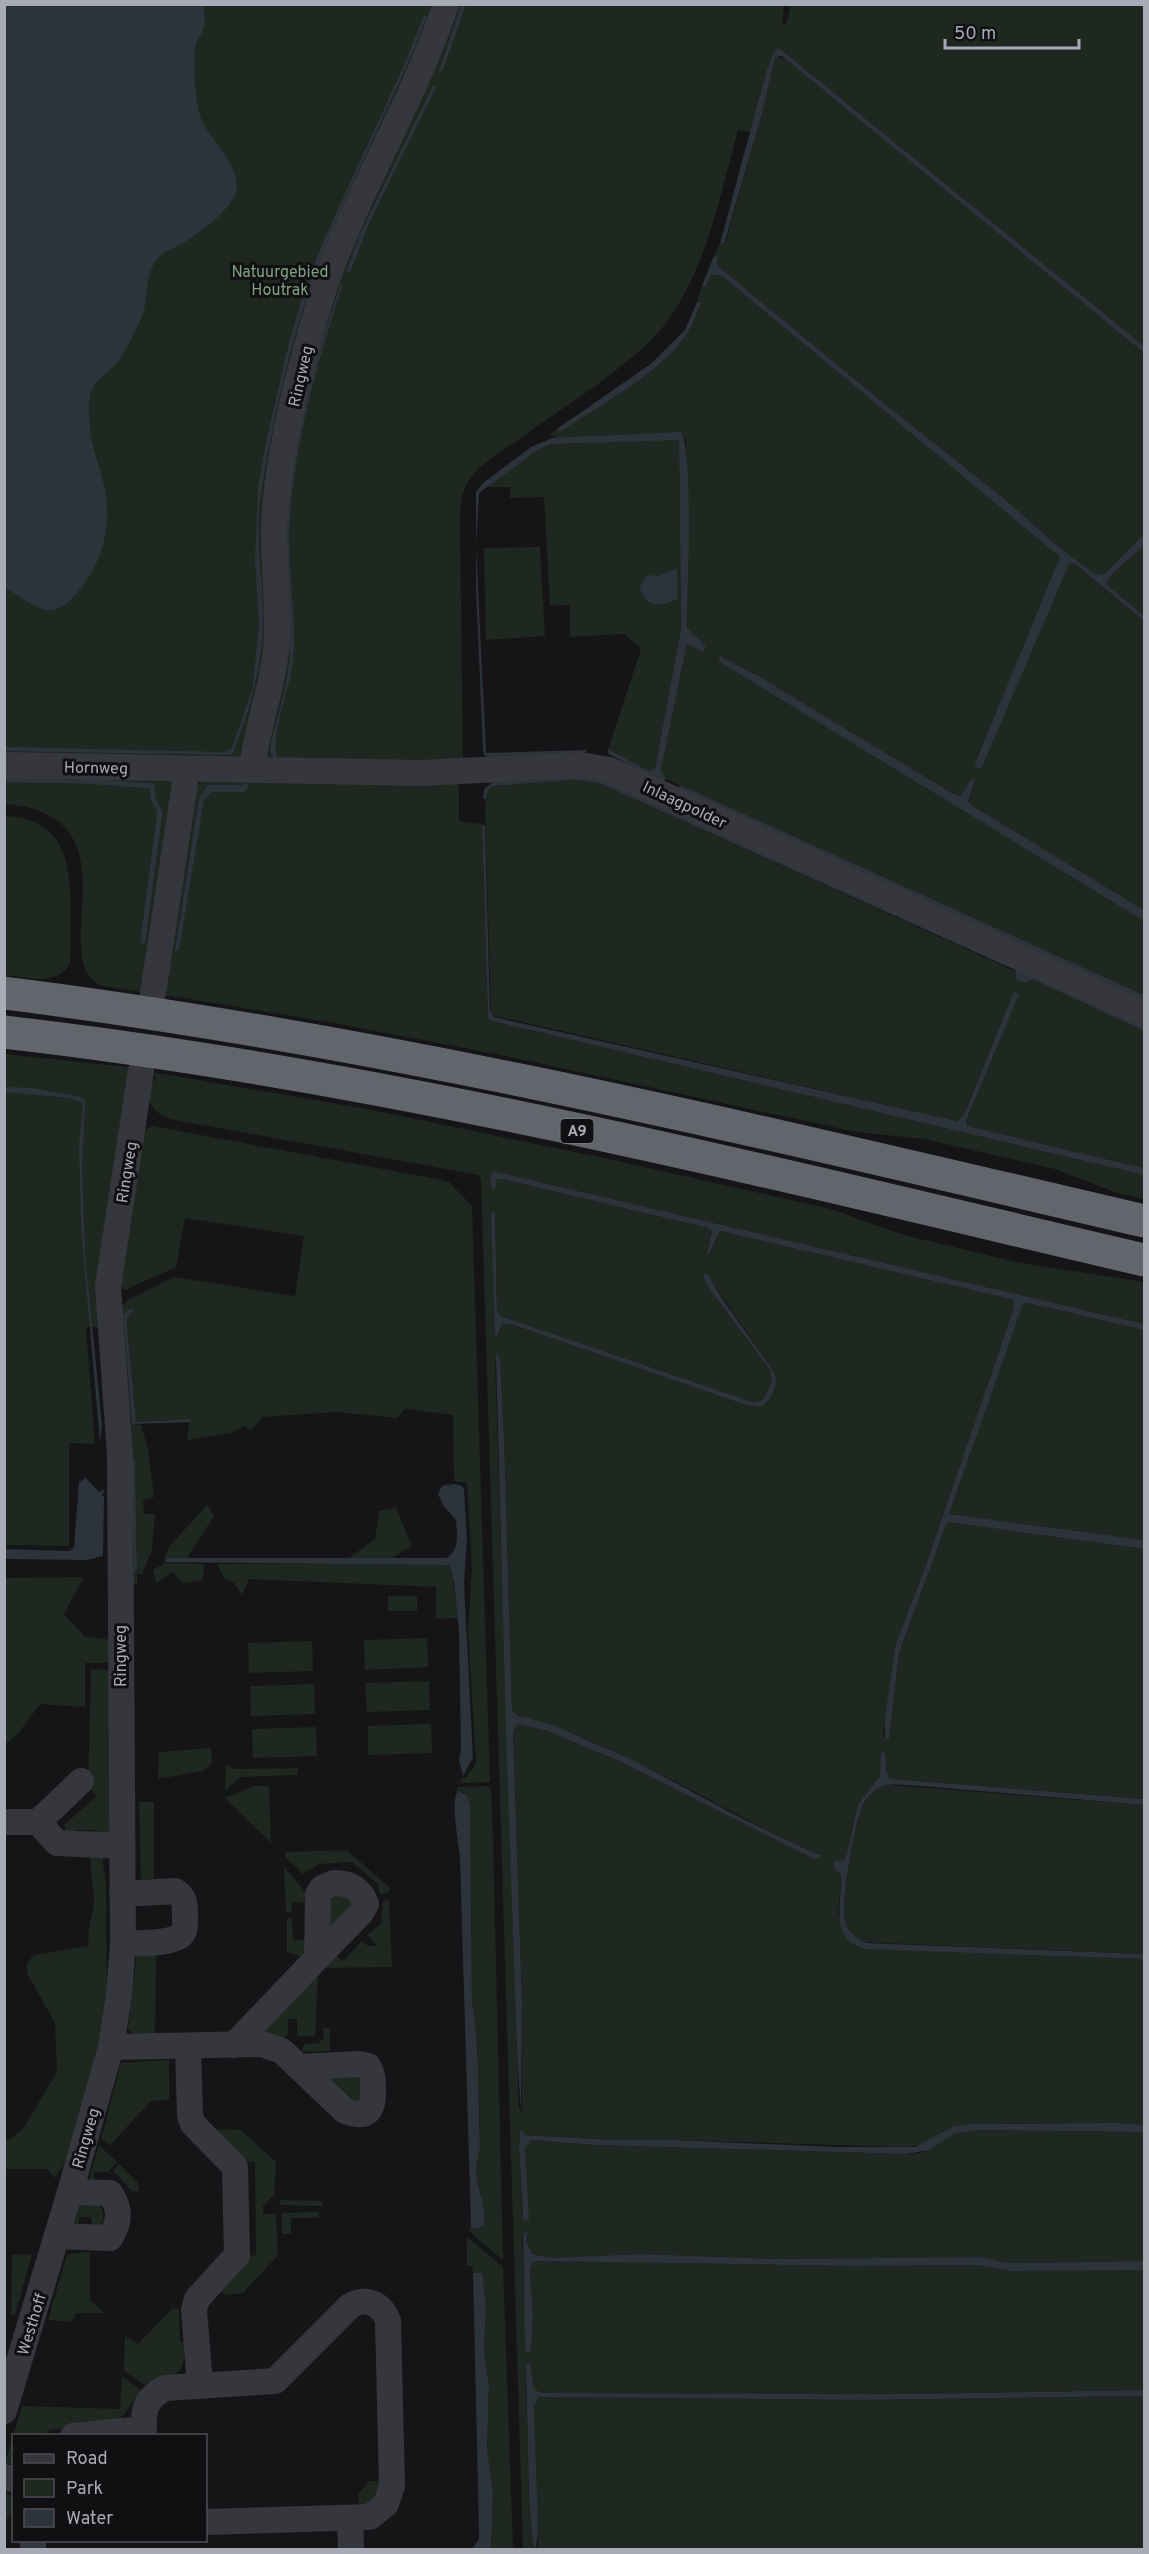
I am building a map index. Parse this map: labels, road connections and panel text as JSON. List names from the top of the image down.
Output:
{
  "streets": {
    "highway": ["A9"],
    "street": [
      "Ringweg",
      "Hornweg",
      "Inlaagpolder",
      "Westhoff"
    ]
  },
  "crossings": [
    ["Ringweg", "Inlaagpolder"],
    ["Ringweg", "Westhoff"],
    ["Hornweg", "Inlaagpolder"]
  ],
  "parks": ["Natuurgebied Houtrak"],
  "legend": ["Road", "Park", "Water"],
  "scale_bar": "50 m"
}
